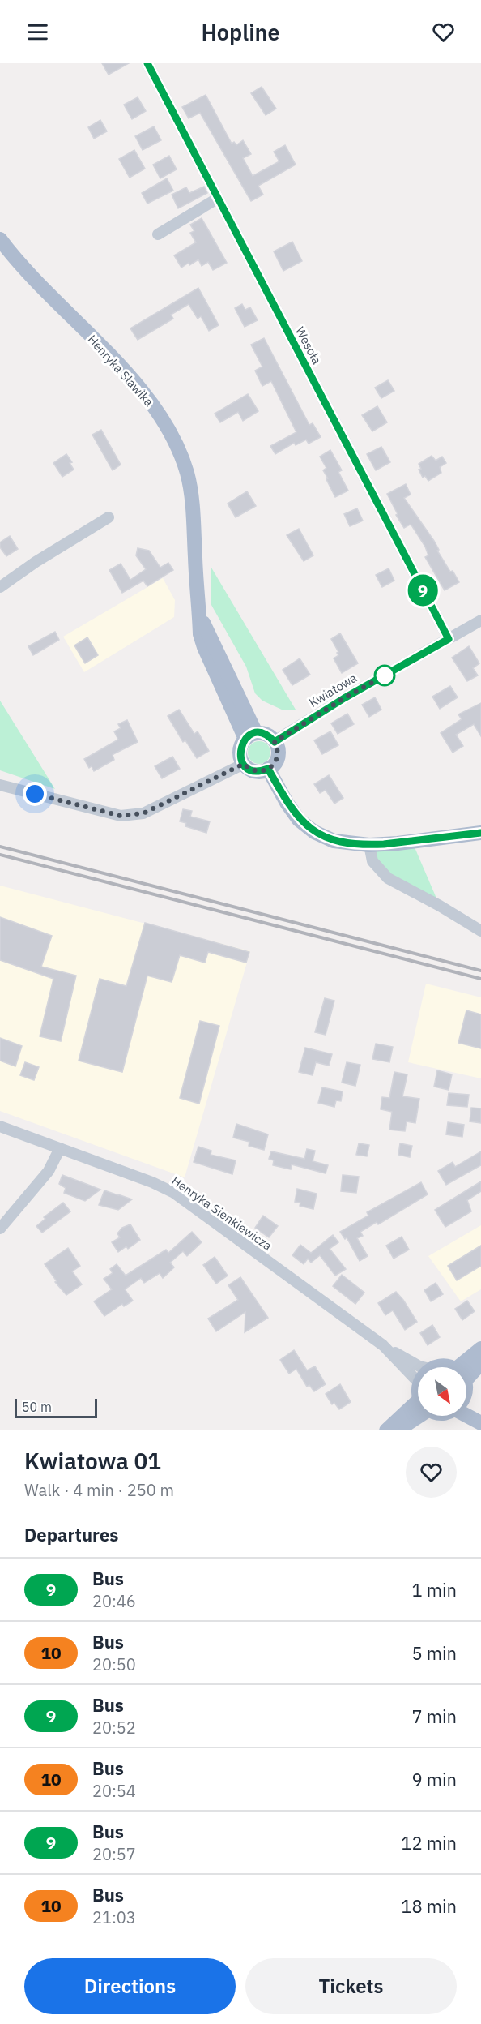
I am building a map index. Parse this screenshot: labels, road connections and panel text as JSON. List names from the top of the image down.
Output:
{
  "streets": {
    "main road": ["Henryka Sławika"],
    "street": ["Wesoła", "Kwiatowa", "Henryka Sienkiewicza"]
  },
  "crossings": [
    ["Wesoła", "Kwiatowa"],
    ["Henryka Sławika", "Kwiatowa"]
  ],
  "lines": ["bus line 9"],
  "scale_bar": "50 m",
  "north": "bottom right",
  "page": {
    "header": "Hopline",
    "on_map": "9",
    "scale": "50 m",
    "heading": [
      ["Kwiatowa 01", "Walk · 4 min · 250 m"],
      "Departures"
    ],
    "list": [
      {
        "mark": "9",
        "name": "Bus",
        "note": "20:46",
        "value": "1 min"
      },
      {
        "mark": "10",
        "name": "Bus",
        "note": "20:50",
        "value": "5 min"
      },
      {
        "mark": "9",
        "name": "Bus",
        "note": "20:52",
        "value": "7 min"
      },
      {
        "mark": "10",
        "name": "Bus",
        "note": "20:54",
        "value": "9 min"
      },
      {
        "mark": "9",
        "name": "Bus",
        "note": "20:57",
        "value": "12 min"
      },
      {
        "mark": "10",
        "name": "Bus",
        "note": "21:03",
        "value": "18 min"
      }
    ],
    "buttons": ["Directions", "Tickets"]
  }
}
